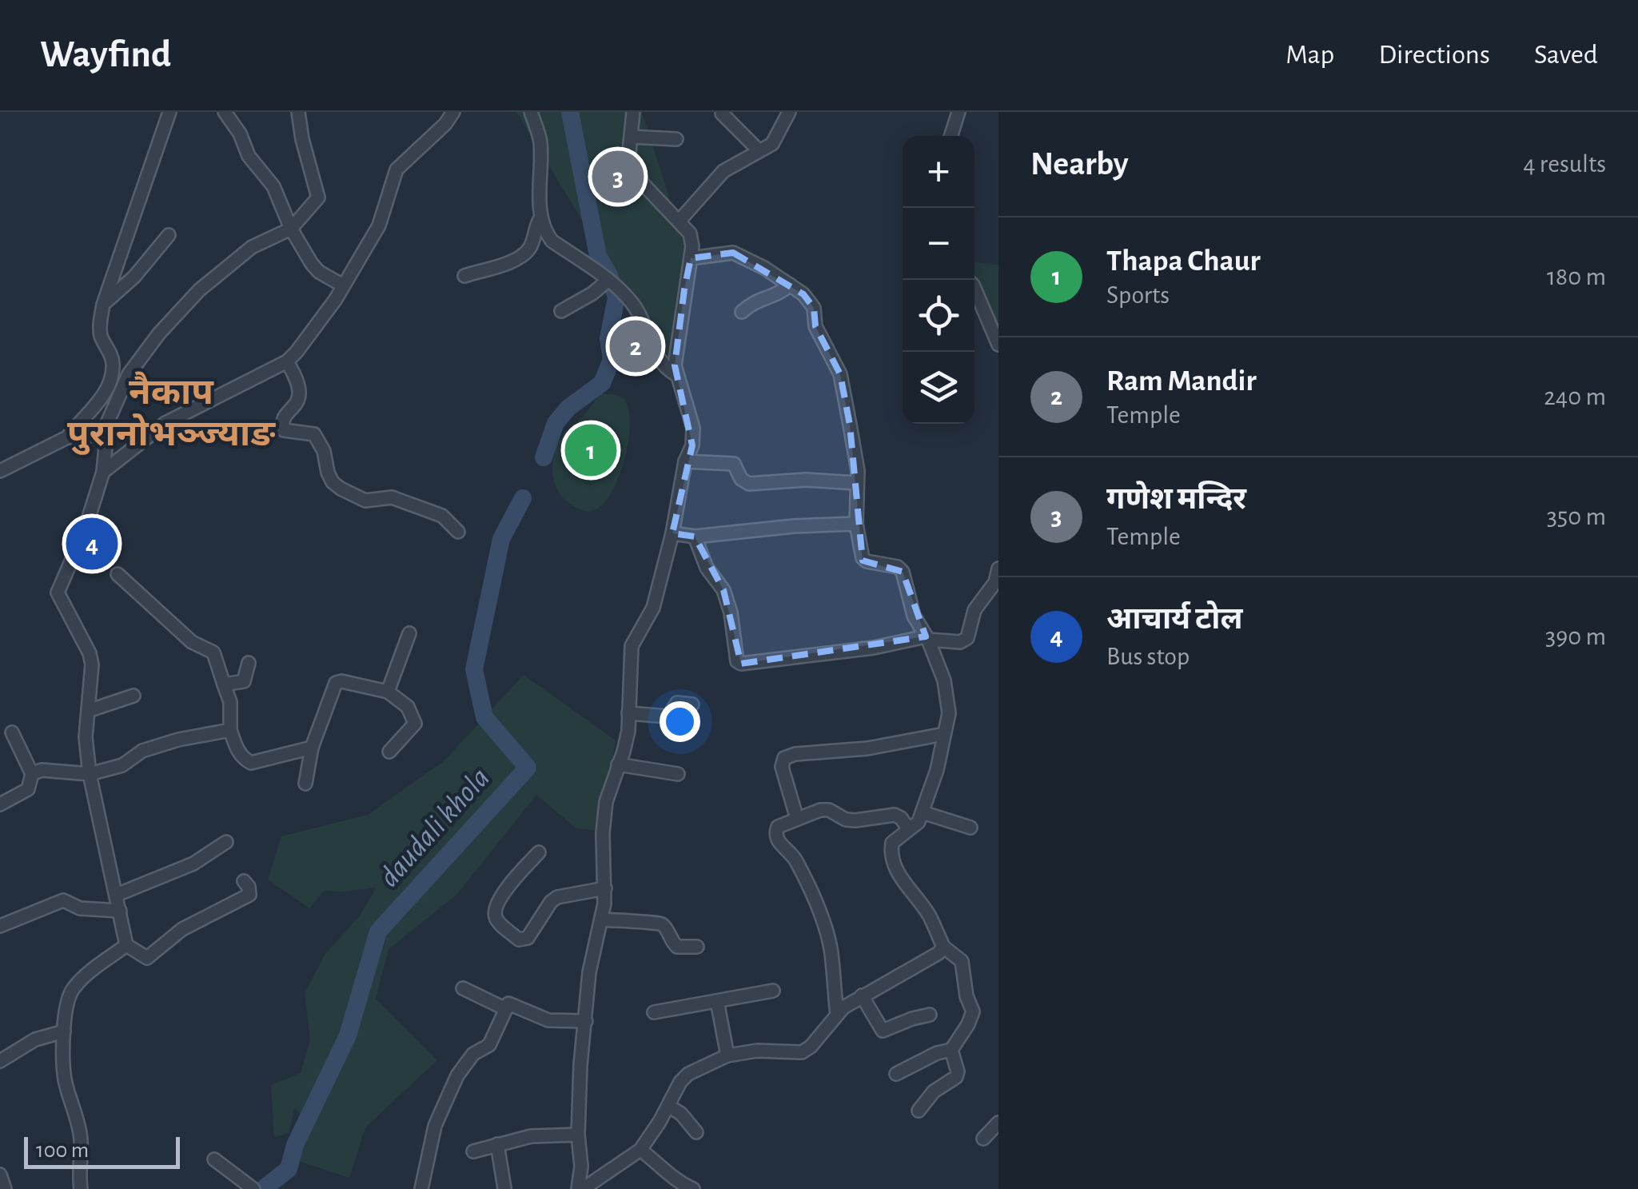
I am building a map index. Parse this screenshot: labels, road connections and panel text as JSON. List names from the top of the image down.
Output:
{
  "districts": ["नैकाप पुरानोभञ्ज्याङ"],
  "water": ["daudali khola"],
  "scale_bar": "100 m",
  "page": {
    "header": "Wayfind",
    "nav": ["Map", "Directions", "Saved"],
    "heading": ["Nearby", "4 results"],
    "map_buttons": ["+", "−"],
    "pins": [
      "3",
      "2",
      "1",
      "4"
    ],
    "list": [
      {
        "mark": "1",
        "name": "Thapa Chaur",
        "note": "Sports",
        "value": "180 m"
      },
      {
        "mark": "2",
        "name": "Ram Mandir",
        "note": "Temple",
        "value": "240 m"
      },
      {
        "mark": "3",
        "name": "गणेश मन्दिर",
        "note": "Temple",
        "value": "350 m"
      },
      {
        "mark": "4",
        "name": "आचार्य टोल",
        "note": "Bus stop",
        "value": "390 m"
      }
    ],
    "scale": "100 m"
  }
}
